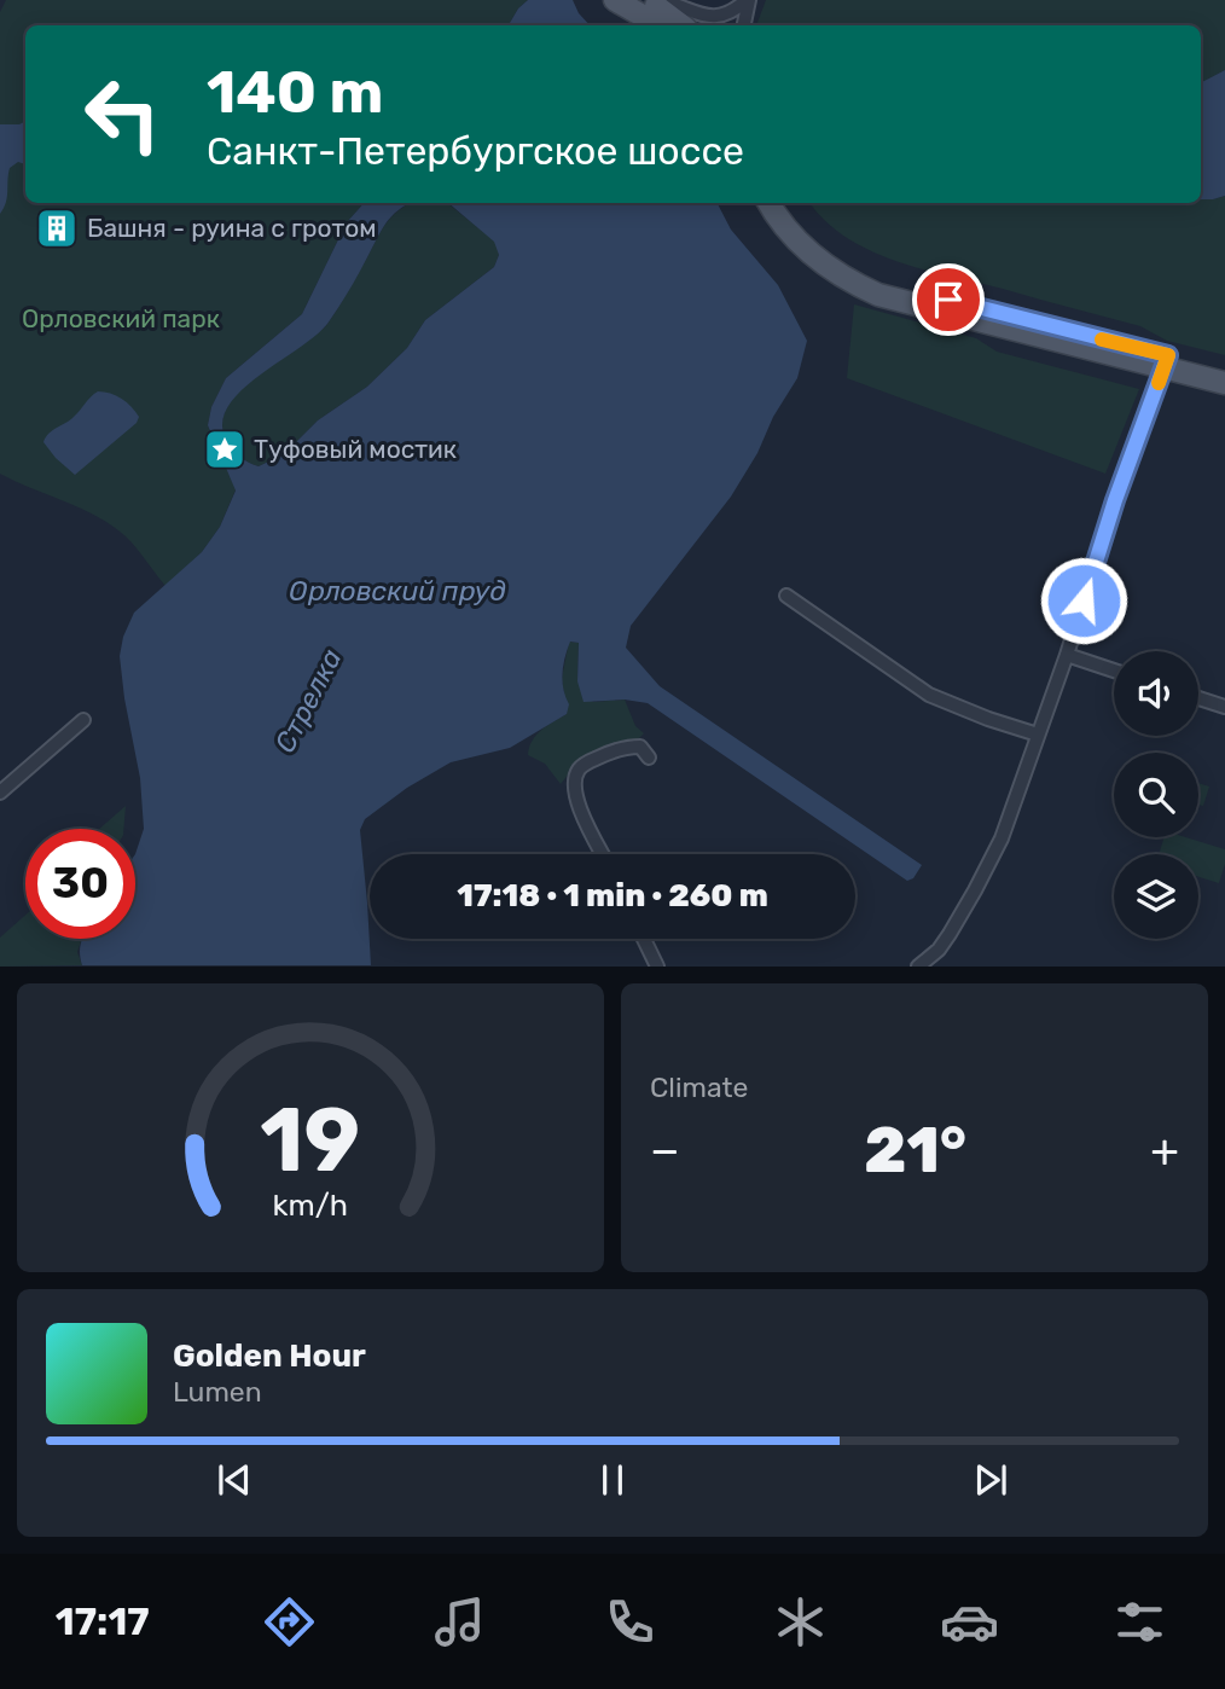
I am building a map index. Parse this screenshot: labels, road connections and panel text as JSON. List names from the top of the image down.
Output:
{
  "water": ["Орловский пруд", "Стрелка"],
  "parks": ["Орловский парк"],
  "places": {
    "building": ["Башня - руина с гротом"],
    "place": ["Туфовый мостик"]
  },
  "page": {
    "turn": ["140 m", "Санкт-Петербургское шоссе"],
    "limit": "30",
    "trip": "17:18 · 1 min · 260 m",
    "tile": "Climate",
    "heat": ["−", "21°", "+"],
    "song": ["Golden Hour", "Lumen"],
    "tabs": "17:17",
    "gauge": ["19", "km/h"]
  }
}
